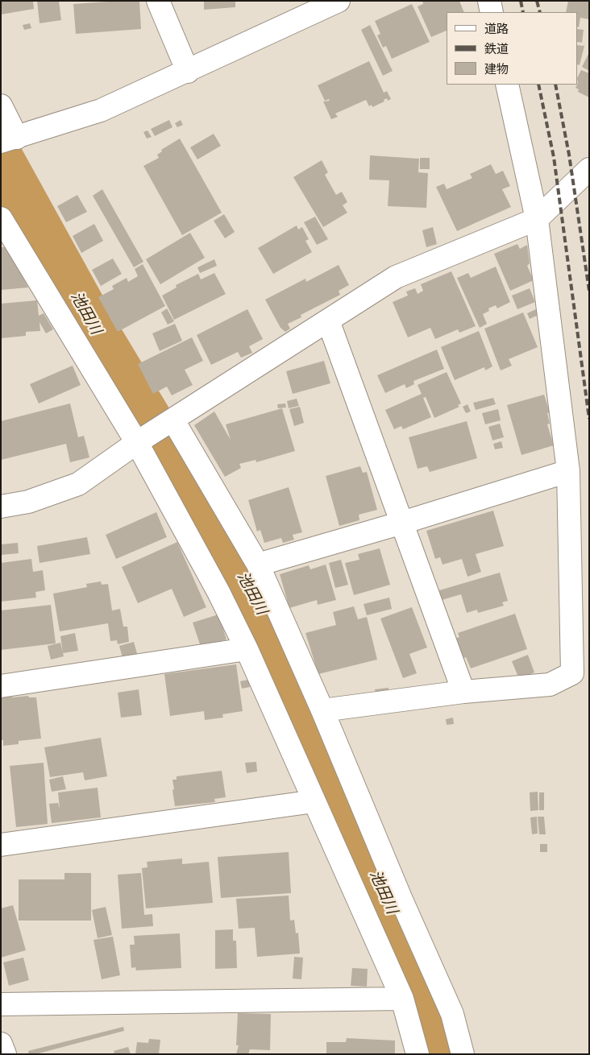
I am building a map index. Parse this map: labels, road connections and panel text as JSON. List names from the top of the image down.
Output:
{
  "water": ["池田川"],
  "legend": ["道路", "鉄道", "建物"]
}
